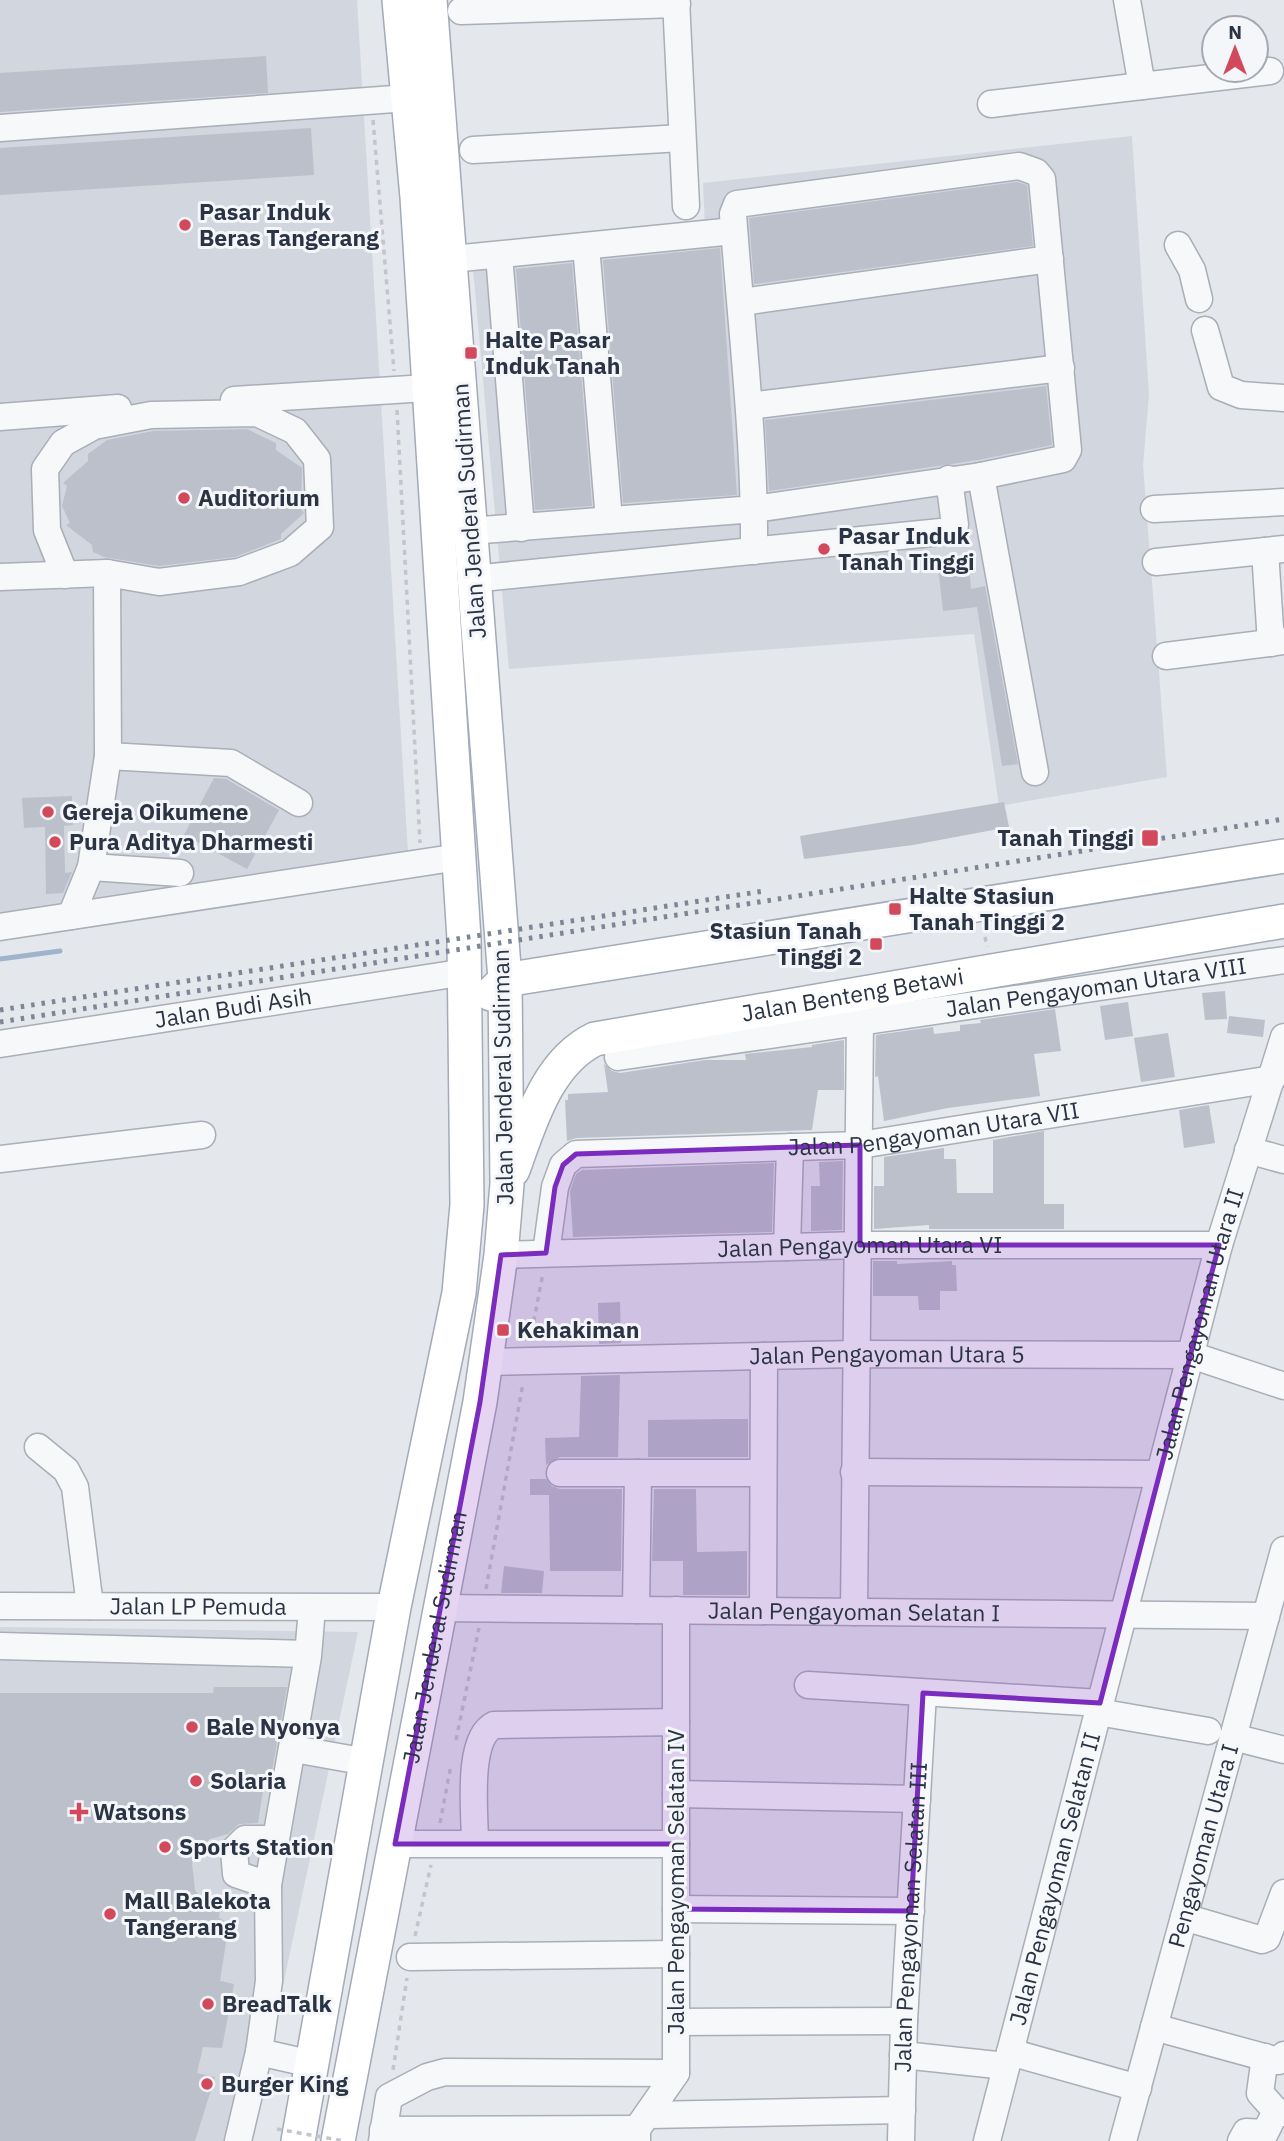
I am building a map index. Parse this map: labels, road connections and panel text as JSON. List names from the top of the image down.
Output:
{
  "streets": {
    "main road": ["Jalan Jenderal Sudirman", "Jalan Benteng Betawi"],
    "street": [
      "Jalan Pengayoman Utara VIII",
      "Jalan Budi Asih",
      "Jalan Pengayoman Utara VII",
      "Jalan Pengayoman Utara VI",
      "Jalan Pengayoman Utara II",
      "Jalan Pengayoman Utara 5",
      "Jalan LP Pemuda",
      "Jalan Pengayoman Selatan I",
      "Pengayoman Utara I",
      "Jalan Pengayoman Selatan II",
      "Jalan Pengayoman Selatan IV",
      "Jalan Pengayoman Selatan III"
    ]
  },
  "crossings": [
    ["Jalan Jenderal Sudirman", "Jalan Benteng Betawi"],
    ["Jalan Jenderal Sudirman", "Jalan Budi Asih"],
    ["Jalan Jenderal Sudirman", "Jalan Pengayoman Utara VI"],
    ["Jalan Jenderal Sudirman", "Jalan Pengayoman Utara 5"],
    ["Jalan Jenderal Sudirman", "Jalan LP Pemuda"],
    ["Jalan Jenderal Sudirman", "Jalan Pengayoman Selatan I"],
    ["Jalan Pengayoman Utara VII", "Jalan Pengayoman Utara VI"],
    ["Jalan Pengayoman Utara VII", "Jalan Pengayoman Utara II"],
    ["Jalan Pengayoman Utara VI", "Jalan Pengayoman Utara II"],
    ["Jalan Pengayoman Utara II", "Jalan Pengayoman Utara 5"],
    ["Jalan Pengayoman Utara II", "Jalan Pengayoman Selatan I"],
    ["Jalan Pengayoman Utara II", "Jalan Pengayoman Selatan II"],
    ["Jalan Pengayoman Selatan I", "Pengayoman Utara I"],
    ["Jalan Pengayoman Selatan I", "Jalan Pengayoman Selatan II"],
    ["Jalan Pengayoman Selatan I", "Jalan Pengayoman Selatan IV"]
  ],
  "places": {
    "other": [
      "Pasar Induk Beras Tangerang",
      "Auditorium",
      "Pasar Induk Tanah Tinggi",
      "Gereja Oikumene",
      "Pura Aditya Dharmesti",
      "Bale Nyonya",
      "Solaria",
      "Sports Station",
      "Mall Balekota Tangerang",
      "BreadTalk",
      "Burger King"
    ],
    "transit": [
      "Halte Pasar Induk Tanah",
      "Tanah Tinggi",
      "Halte Stasiun Tanah Tinggi 2",
      "Stasiun Tanah Tinggi 2",
      "Kehakiman"
    ],
    "health": ["Watsons"]
  },
  "north": "top"
}
